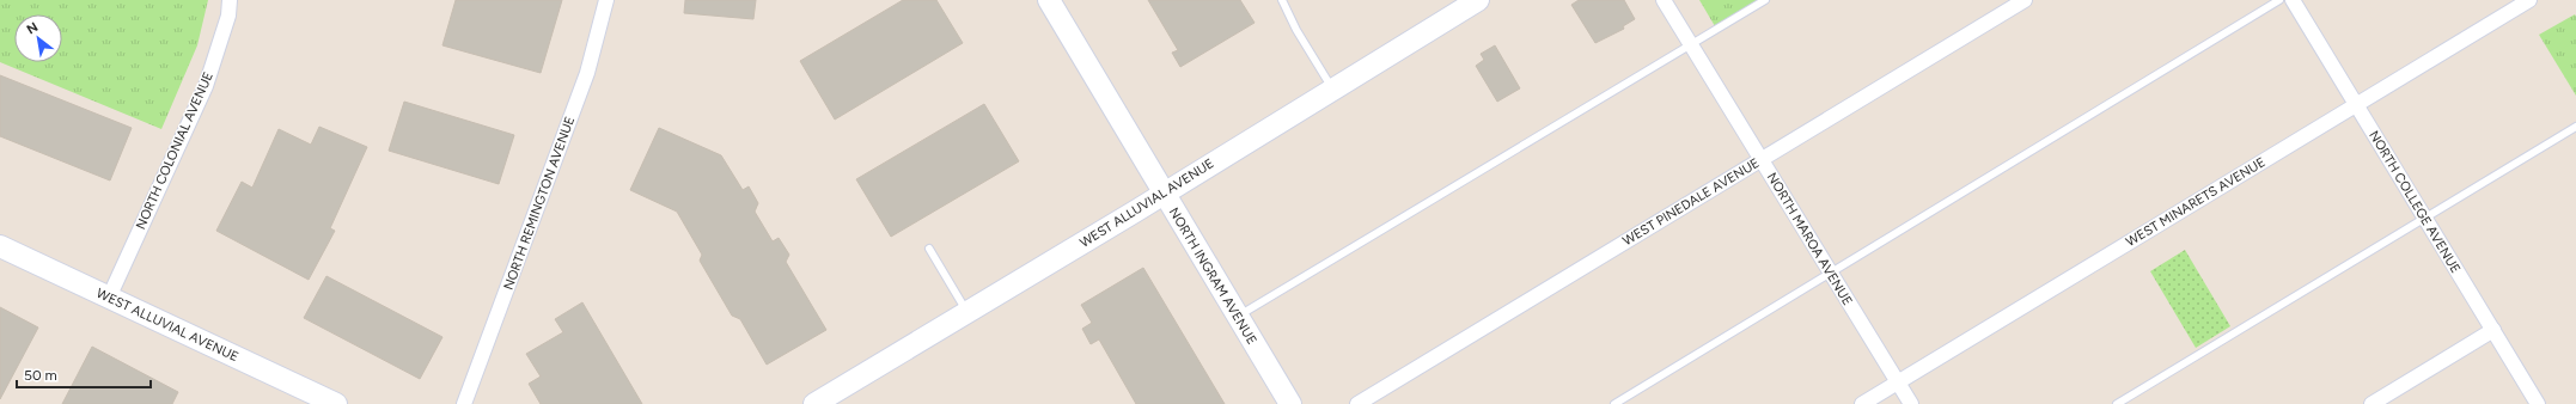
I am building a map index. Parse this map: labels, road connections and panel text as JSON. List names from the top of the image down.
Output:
{
  "streets": {
    "street": [
      "NORTH COLONIAL AVENUE",
      "WEST PINEDALE AVENUE",
      "WEST MINARETS AVENUE",
      "NORTH COLLEGE AVENUE",
      "NORTH REMINGTON AVENUE",
      "WEST ALLUVIAL AVENUE",
      "NORTH MAROA AVENUE",
      "NORTH INGRAM AVENUE"
    ]
  },
  "crossings": [
    ["NORTH COLONIAL AVENUE", "WEST ALLUVIAL AVENUE"],
    ["WEST PINEDALE AVENUE", "NORTH MAROA AVENUE"],
    ["WEST MINARETS AVENUE", "NORTH COLLEGE AVENUE"],
    ["WEST MINARETS AVENUE", "NORTH MAROA AVENUE"],
    ["WEST ALLUVIAL AVENUE", "NORTH INGRAM AVENUE"]
  ],
  "scale_bar": "50 m",
  "north": "top left"
}
